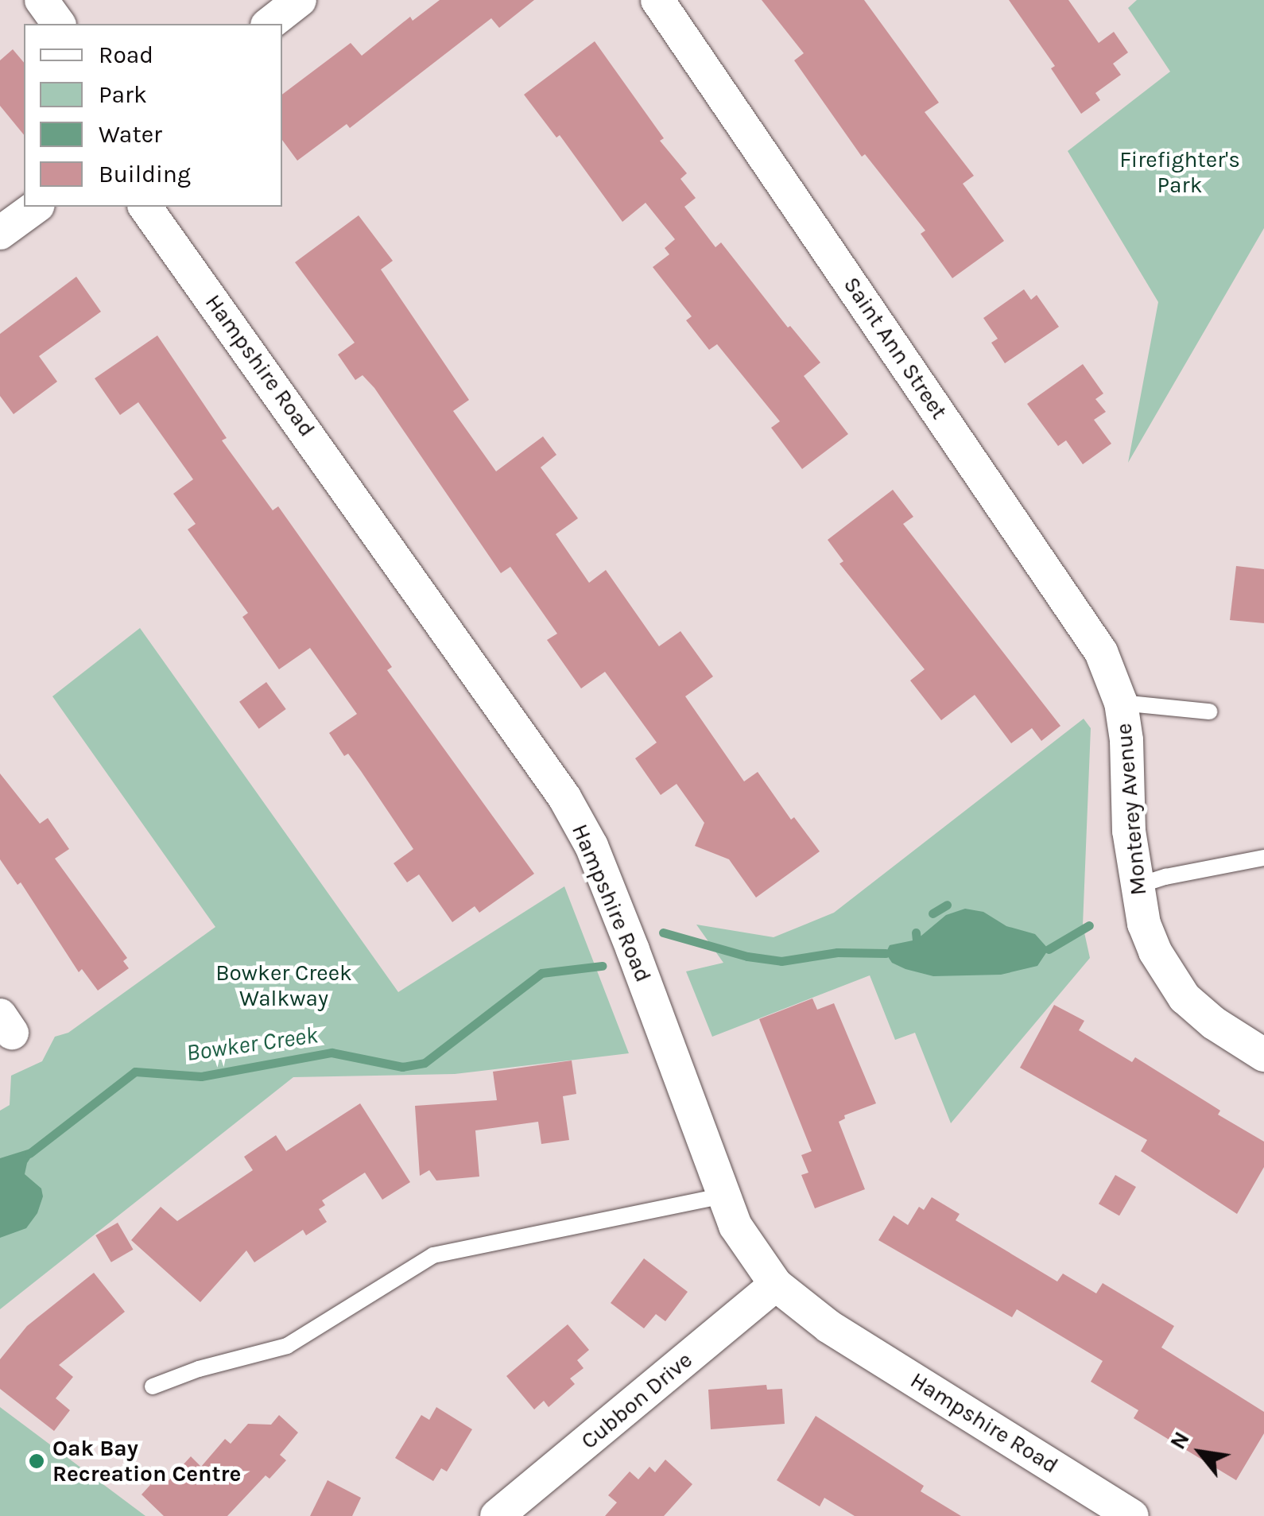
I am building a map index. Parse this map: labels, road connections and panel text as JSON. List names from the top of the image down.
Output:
{
  "streets": {
    "street": [
      "Saint Ann Street",
      "Hampshire Road",
      "Monterey Avenue",
      "Cubbon Drive"
    ]
  },
  "crossings": [
    ["Saint Ann Street", "Monterey Avenue"],
    ["Hampshire Road", "Cubbon Drive"]
  ],
  "water": ["Bowker Creek"],
  "parks": ["Firefighter's Park", "Bowker Creek Walkway"],
  "places": ["Oak Bay Recreation Centre"],
  "legend": [
    "Road",
    "Park",
    "Water",
    "Building"
  ],
  "north": "top left"
}
